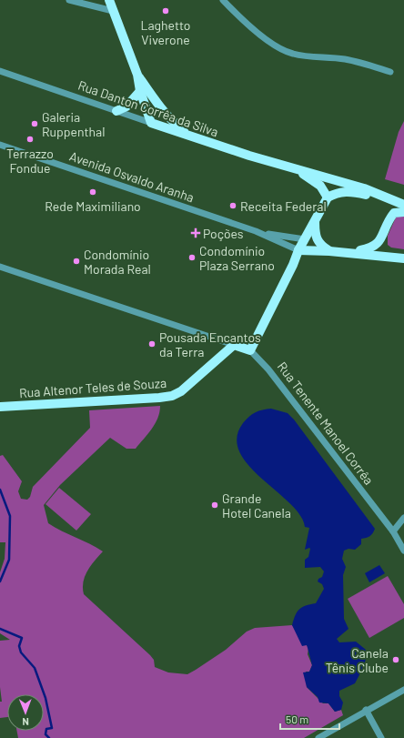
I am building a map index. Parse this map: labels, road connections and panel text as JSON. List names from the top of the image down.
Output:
{
  "streets": {
    "main road": ["Rua Danton Corrêa da Silva", "Avenida Osvaldo Aranha", "Rua Altenor Teles de Souza"],
    "street": ["Rua Tenente Manoel Corrêa"]
  },
  "crossings": [
    ["Rua Danton Corrêa da Silva", "Avenida Osvaldo Aranha"]
  ],
  "places": {
    "other": [
      "Laghetto Viverone",
      "Galeria Ruppenthal",
      "Terrazzo Fondue",
      "Rede Maximiliano",
      "Receita Federal",
      "Condomínio Plaza Serrano",
      "Condomínio Morada Real",
      "Pousada Encantos da Terra",
      "Grande Hotel Canela",
      "Canela Tênis Clube"
    ],
    "health": ["Poções"]
  },
  "scale_bar": "50 m",
  "north": "bottom"
}
